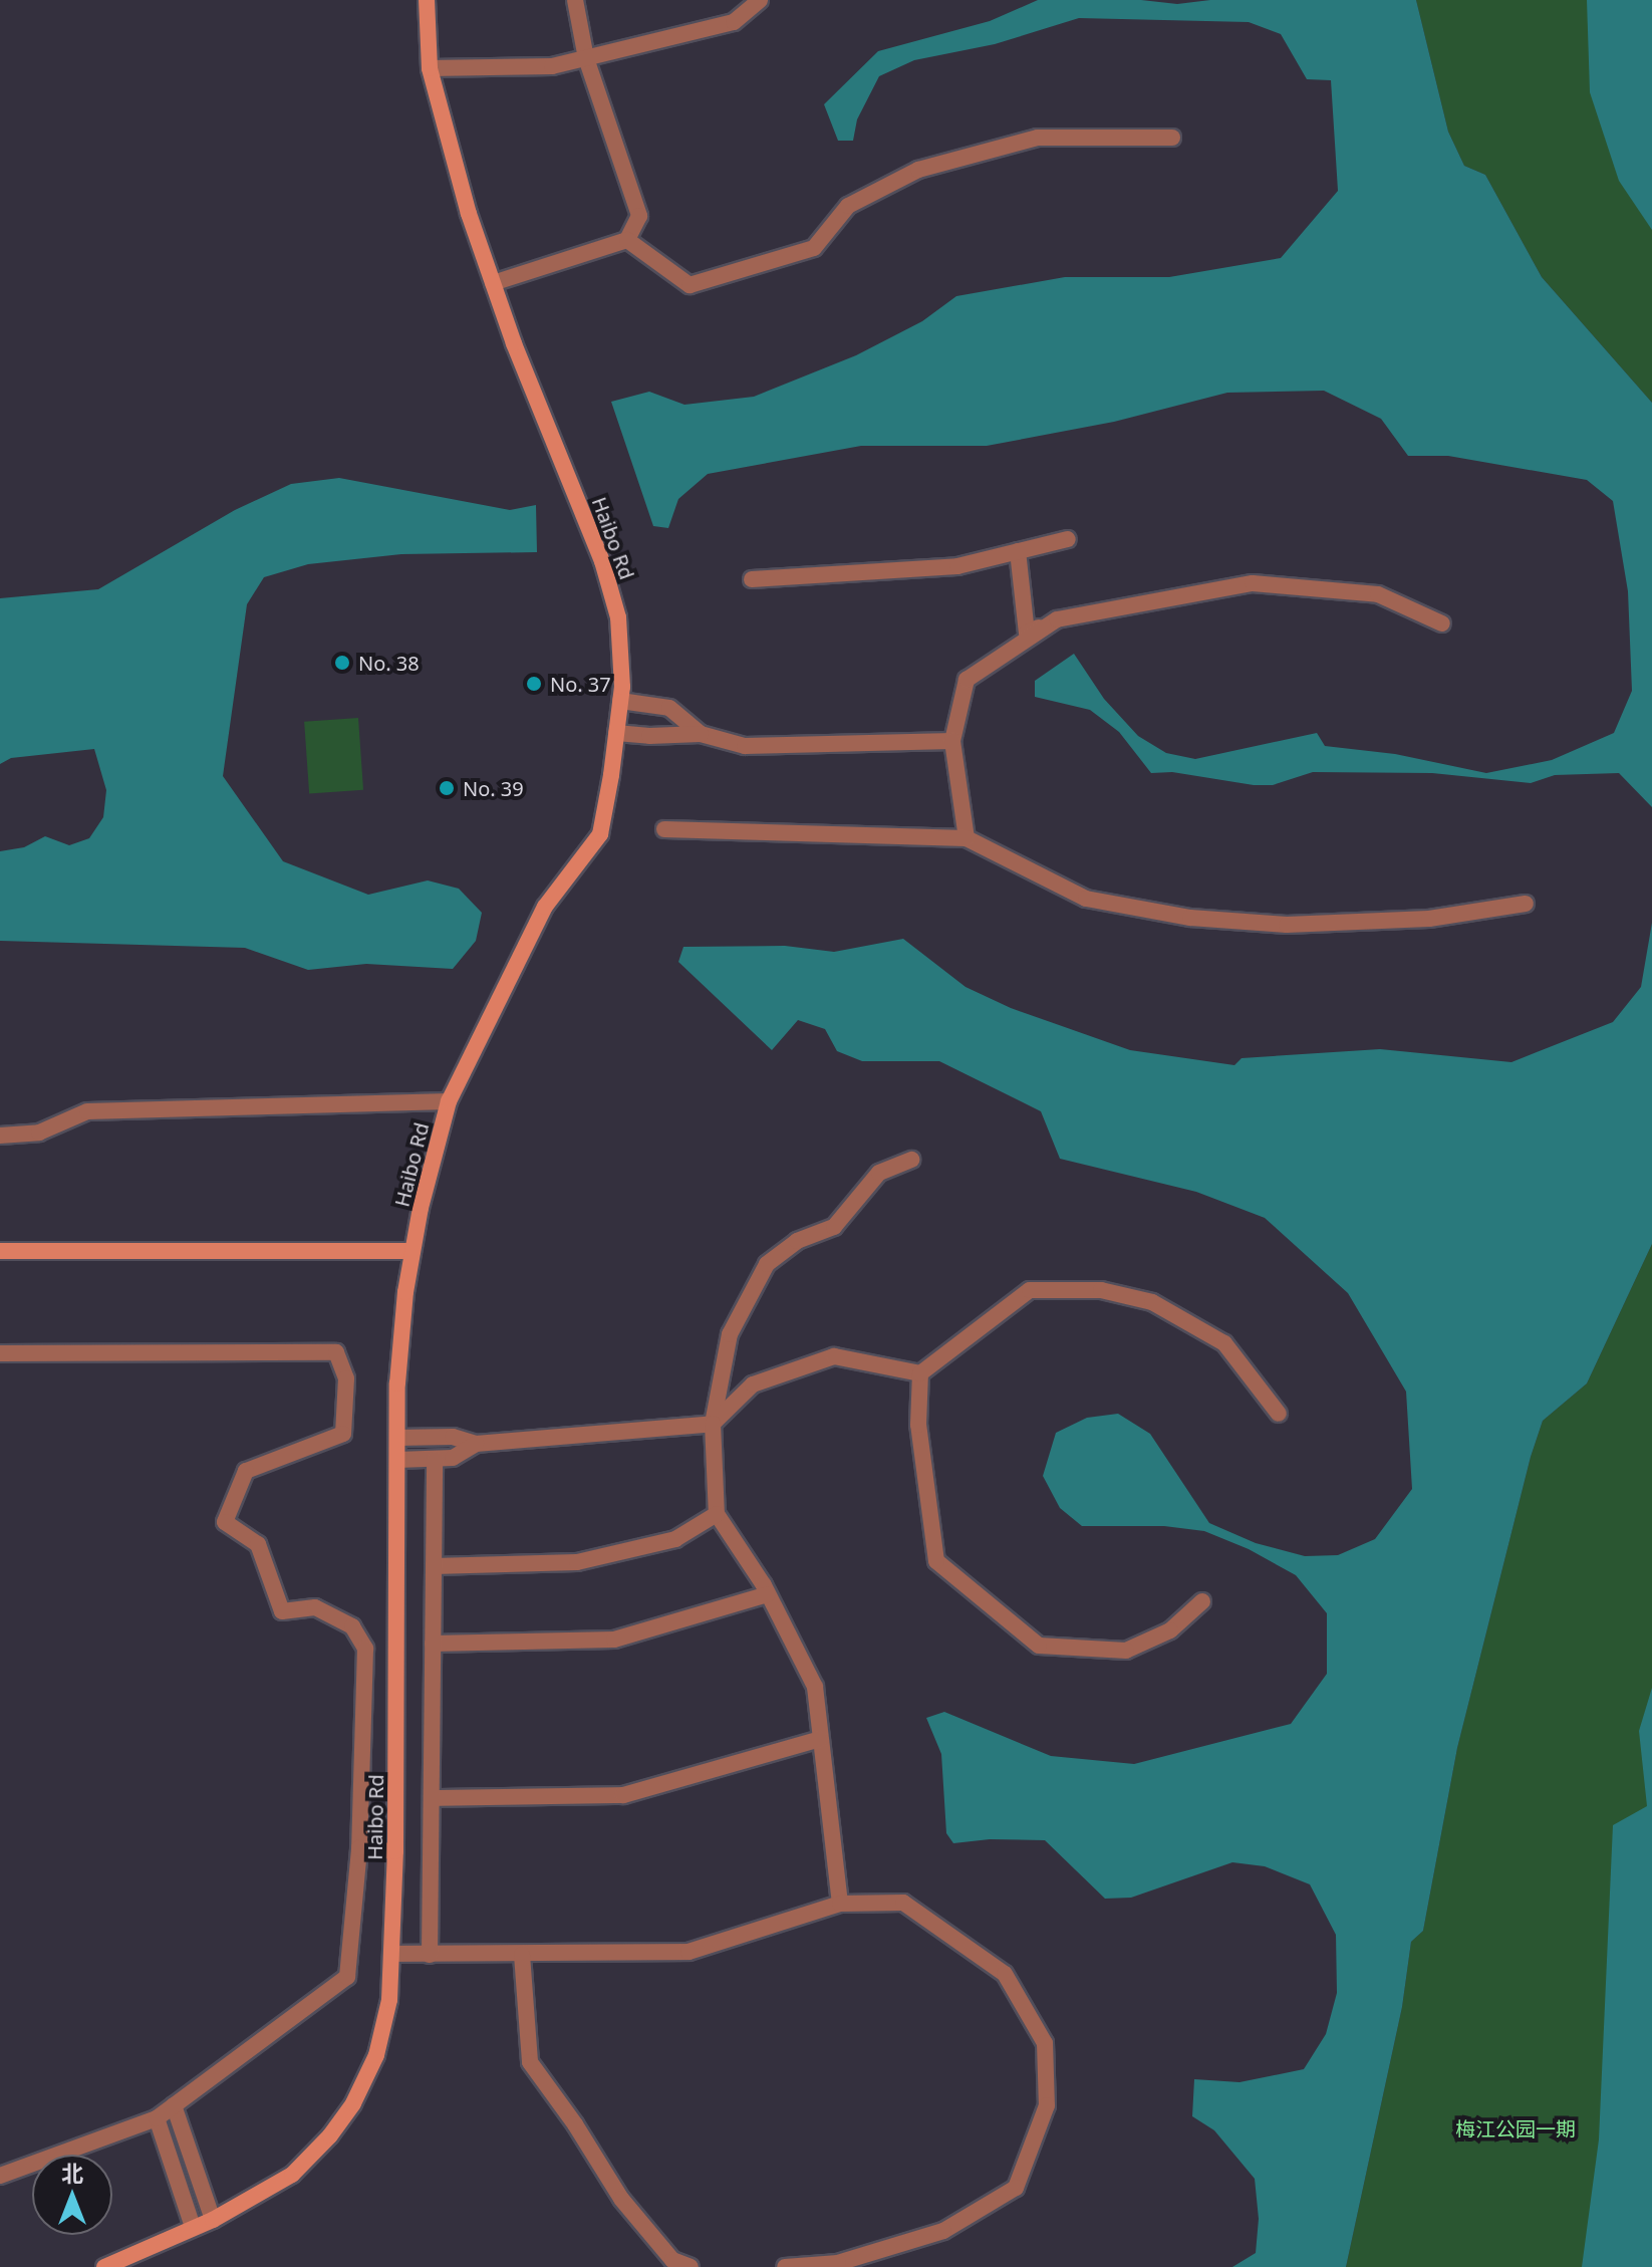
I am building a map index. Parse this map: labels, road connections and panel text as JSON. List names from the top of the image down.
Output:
{
  "streets": {
    "street": ["Haibo Rd"]
  },
  "parks": ["梅江公园一期"],
  "places": ["No. 38", "No. 37", "No. 39"],
  "north": "top"
}
